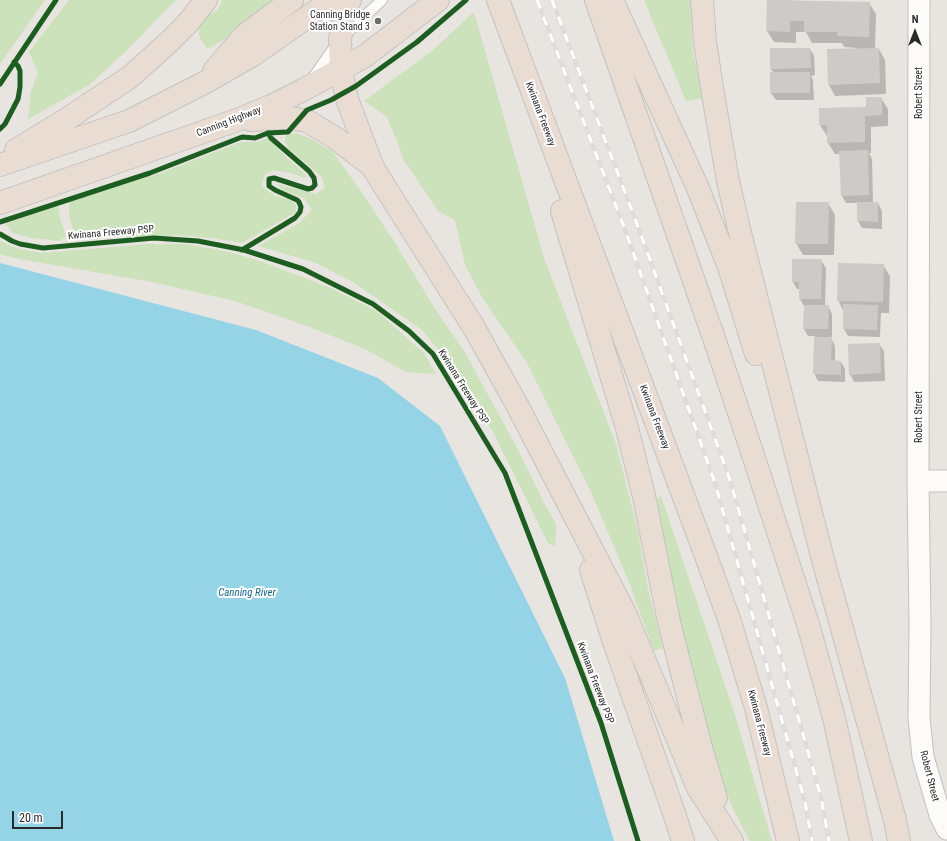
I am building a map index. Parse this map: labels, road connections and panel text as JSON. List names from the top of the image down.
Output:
{
  "streets": {
    "highway": ["Kwinana Freeway", "Canning Highway"],
    "street": ["Robert Street"],
    "cycle path": ["Kwinana Freeway PSP"]
  },
  "water": ["Canning River"],
  "places": ["Canning Bridge Station Stand 3"],
  "scale_bar": "20 m",
  "north": "top"
}
